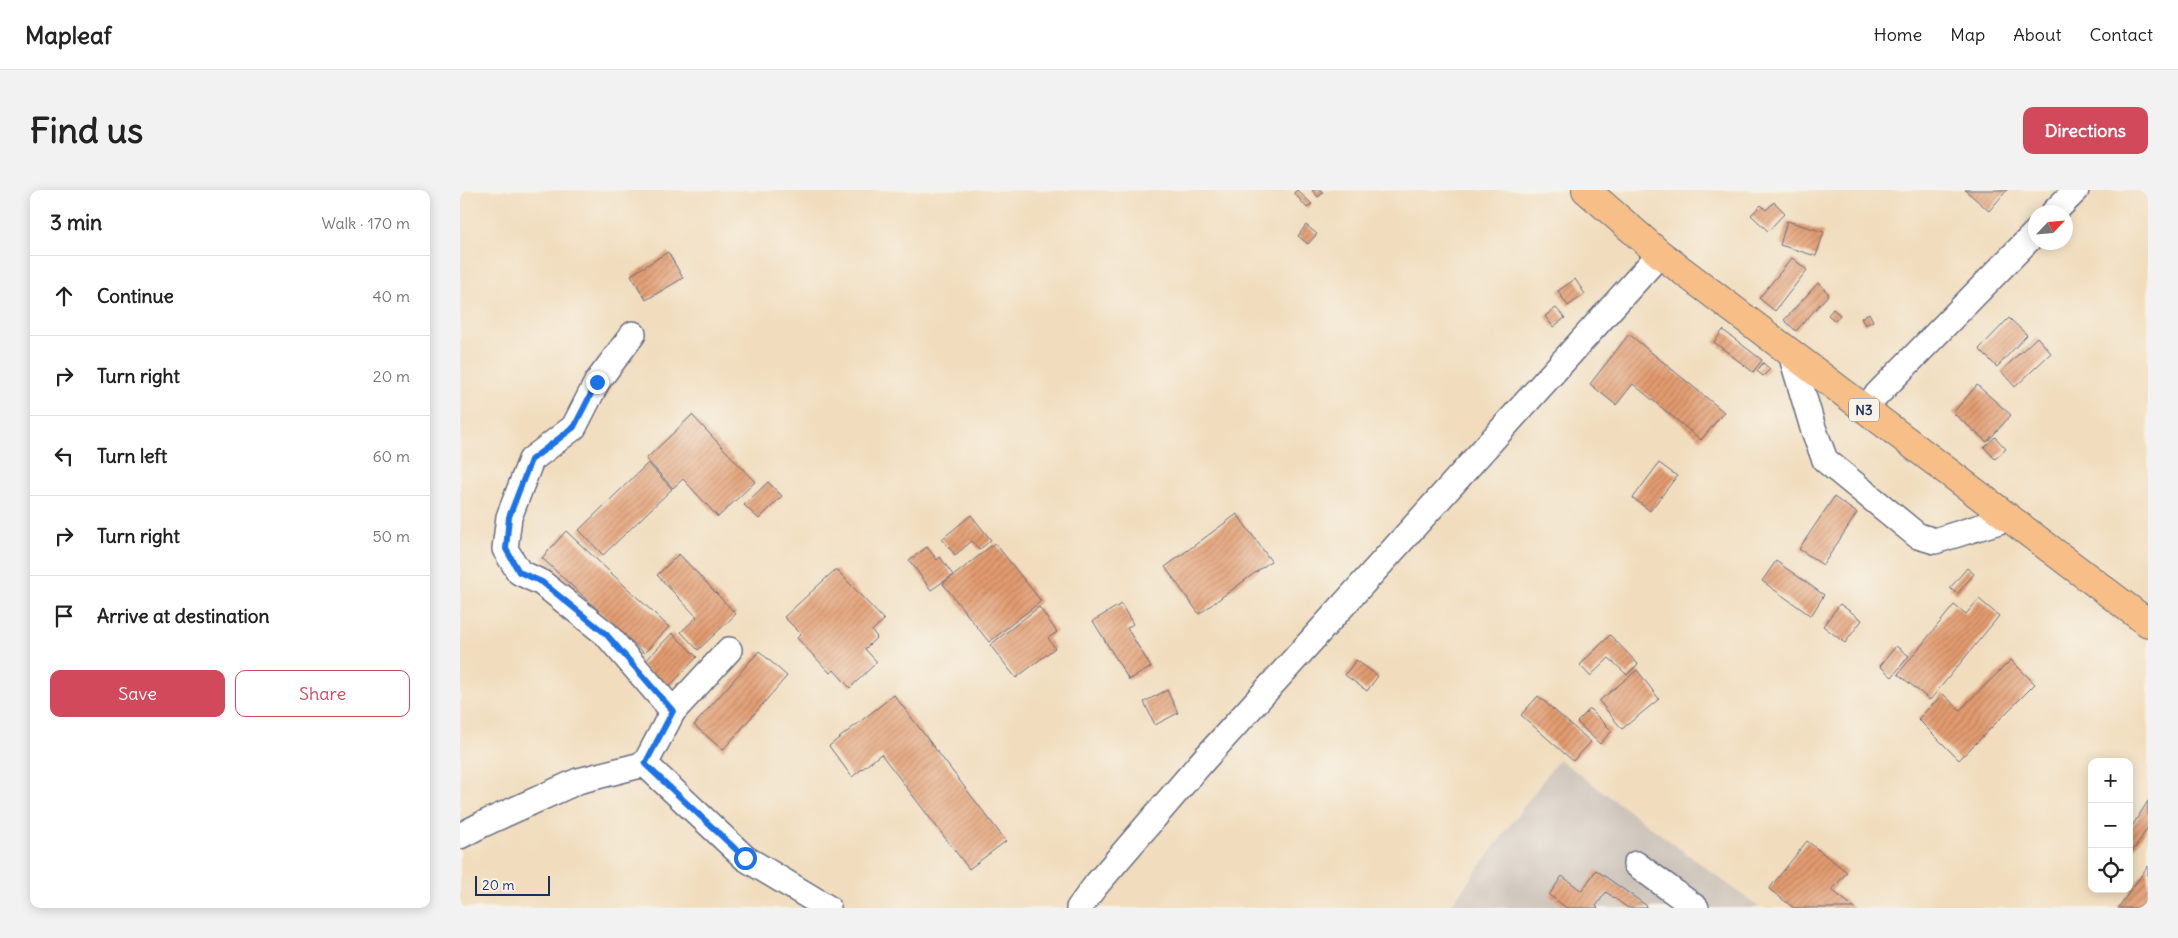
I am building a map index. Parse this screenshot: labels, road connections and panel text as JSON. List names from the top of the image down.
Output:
{
  "streets": {
    "main road": ["N3"]
  },
  "scale_bar": "20 m",
  "north": "top right",
  "page": {
    "header": "Mapleaf",
    "nav": [
      "Home",
      "Map",
      "About",
      "Contact"
    ],
    "buttons": [
      "Directions",
      ["Save", "Share"]
    ],
    "title": "Find us",
    "heading": ["3 min", "Walk · 170 m"],
    "list": [
      ["Continue", "40 m"],
      ["Turn right", "20 m"],
      ["Turn left", "60 m"],
      ["Turn right", "50 m"],
      "Arrive at destination"
    ],
    "map_buttons": ["+", "−"],
    "scale": "20 m"
  }
}
